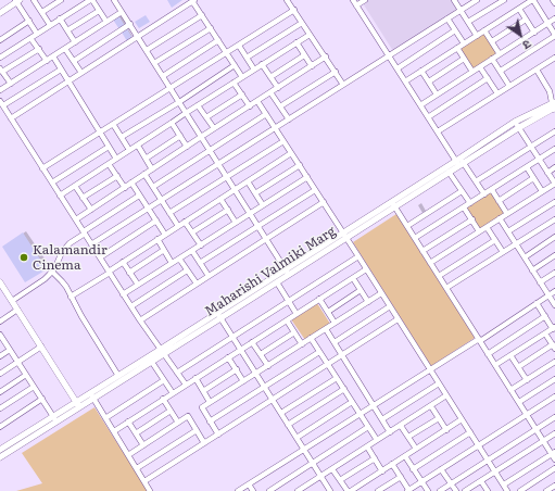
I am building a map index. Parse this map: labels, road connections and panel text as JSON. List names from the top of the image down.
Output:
{
  "streets": {
    "street": ["Maharishi Valmiki Marg"]
  },
  "places": ["Kalamandir Cinema"],
  "north": "bottom right"
}
